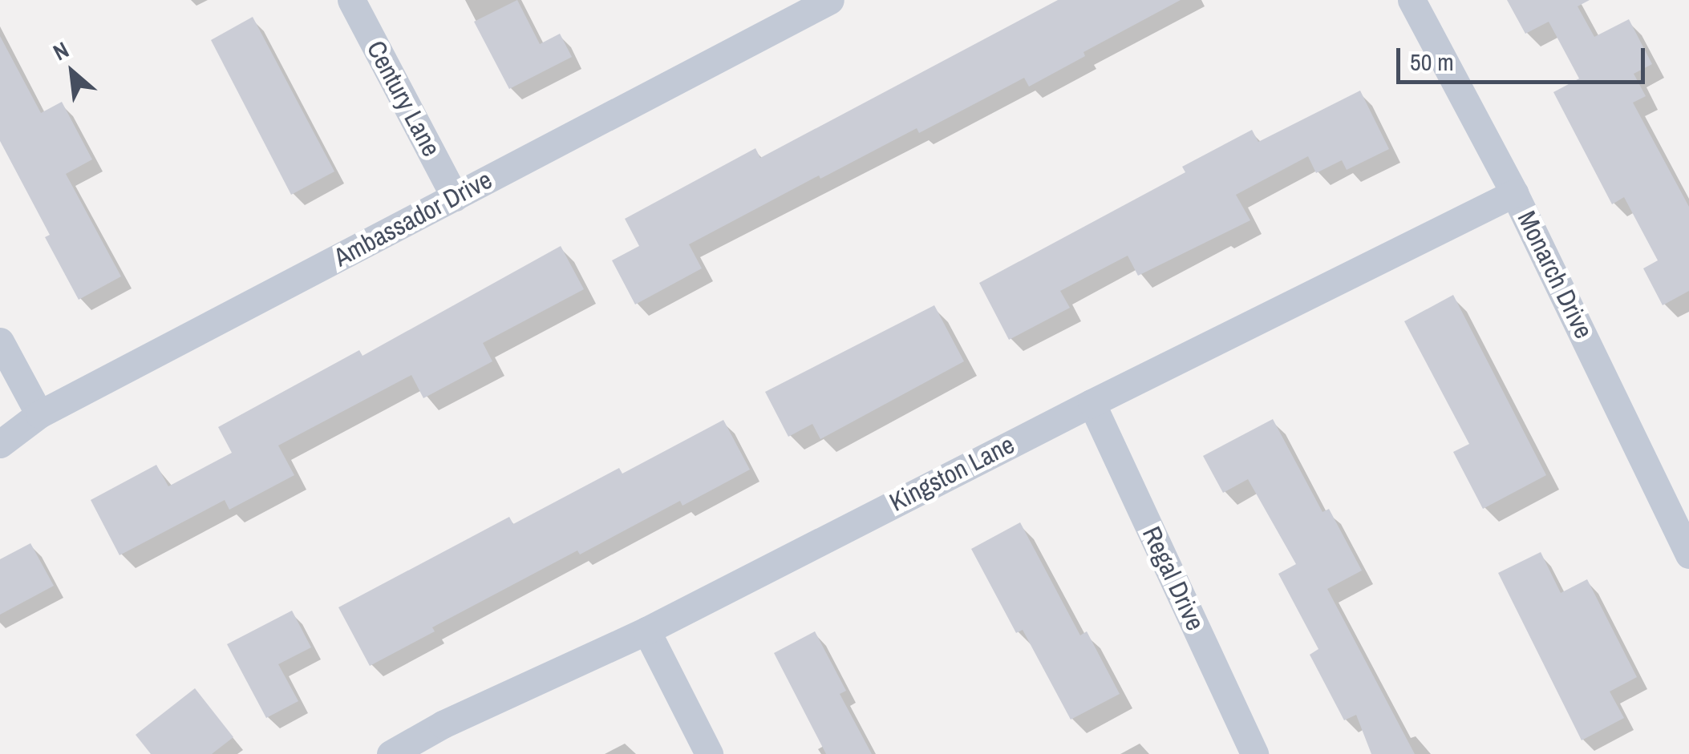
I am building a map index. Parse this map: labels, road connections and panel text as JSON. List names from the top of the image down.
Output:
{
  "streets": {
    "street": [
      "Century Lane",
      "Ambassador Drive",
      "Monarch Drive",
      "Kingston Lane",
      "Regal Drive"
    ]
  },
  "crossings": [
    ["Century Lane", "Ambassador Drive"],
    ["Monarch Drive", "Kingston Lane"],
    ["Kingston Lane", "Regal Drive"]
  ],
  "scale_bar": "50 m",
  "north": "top left"
}
